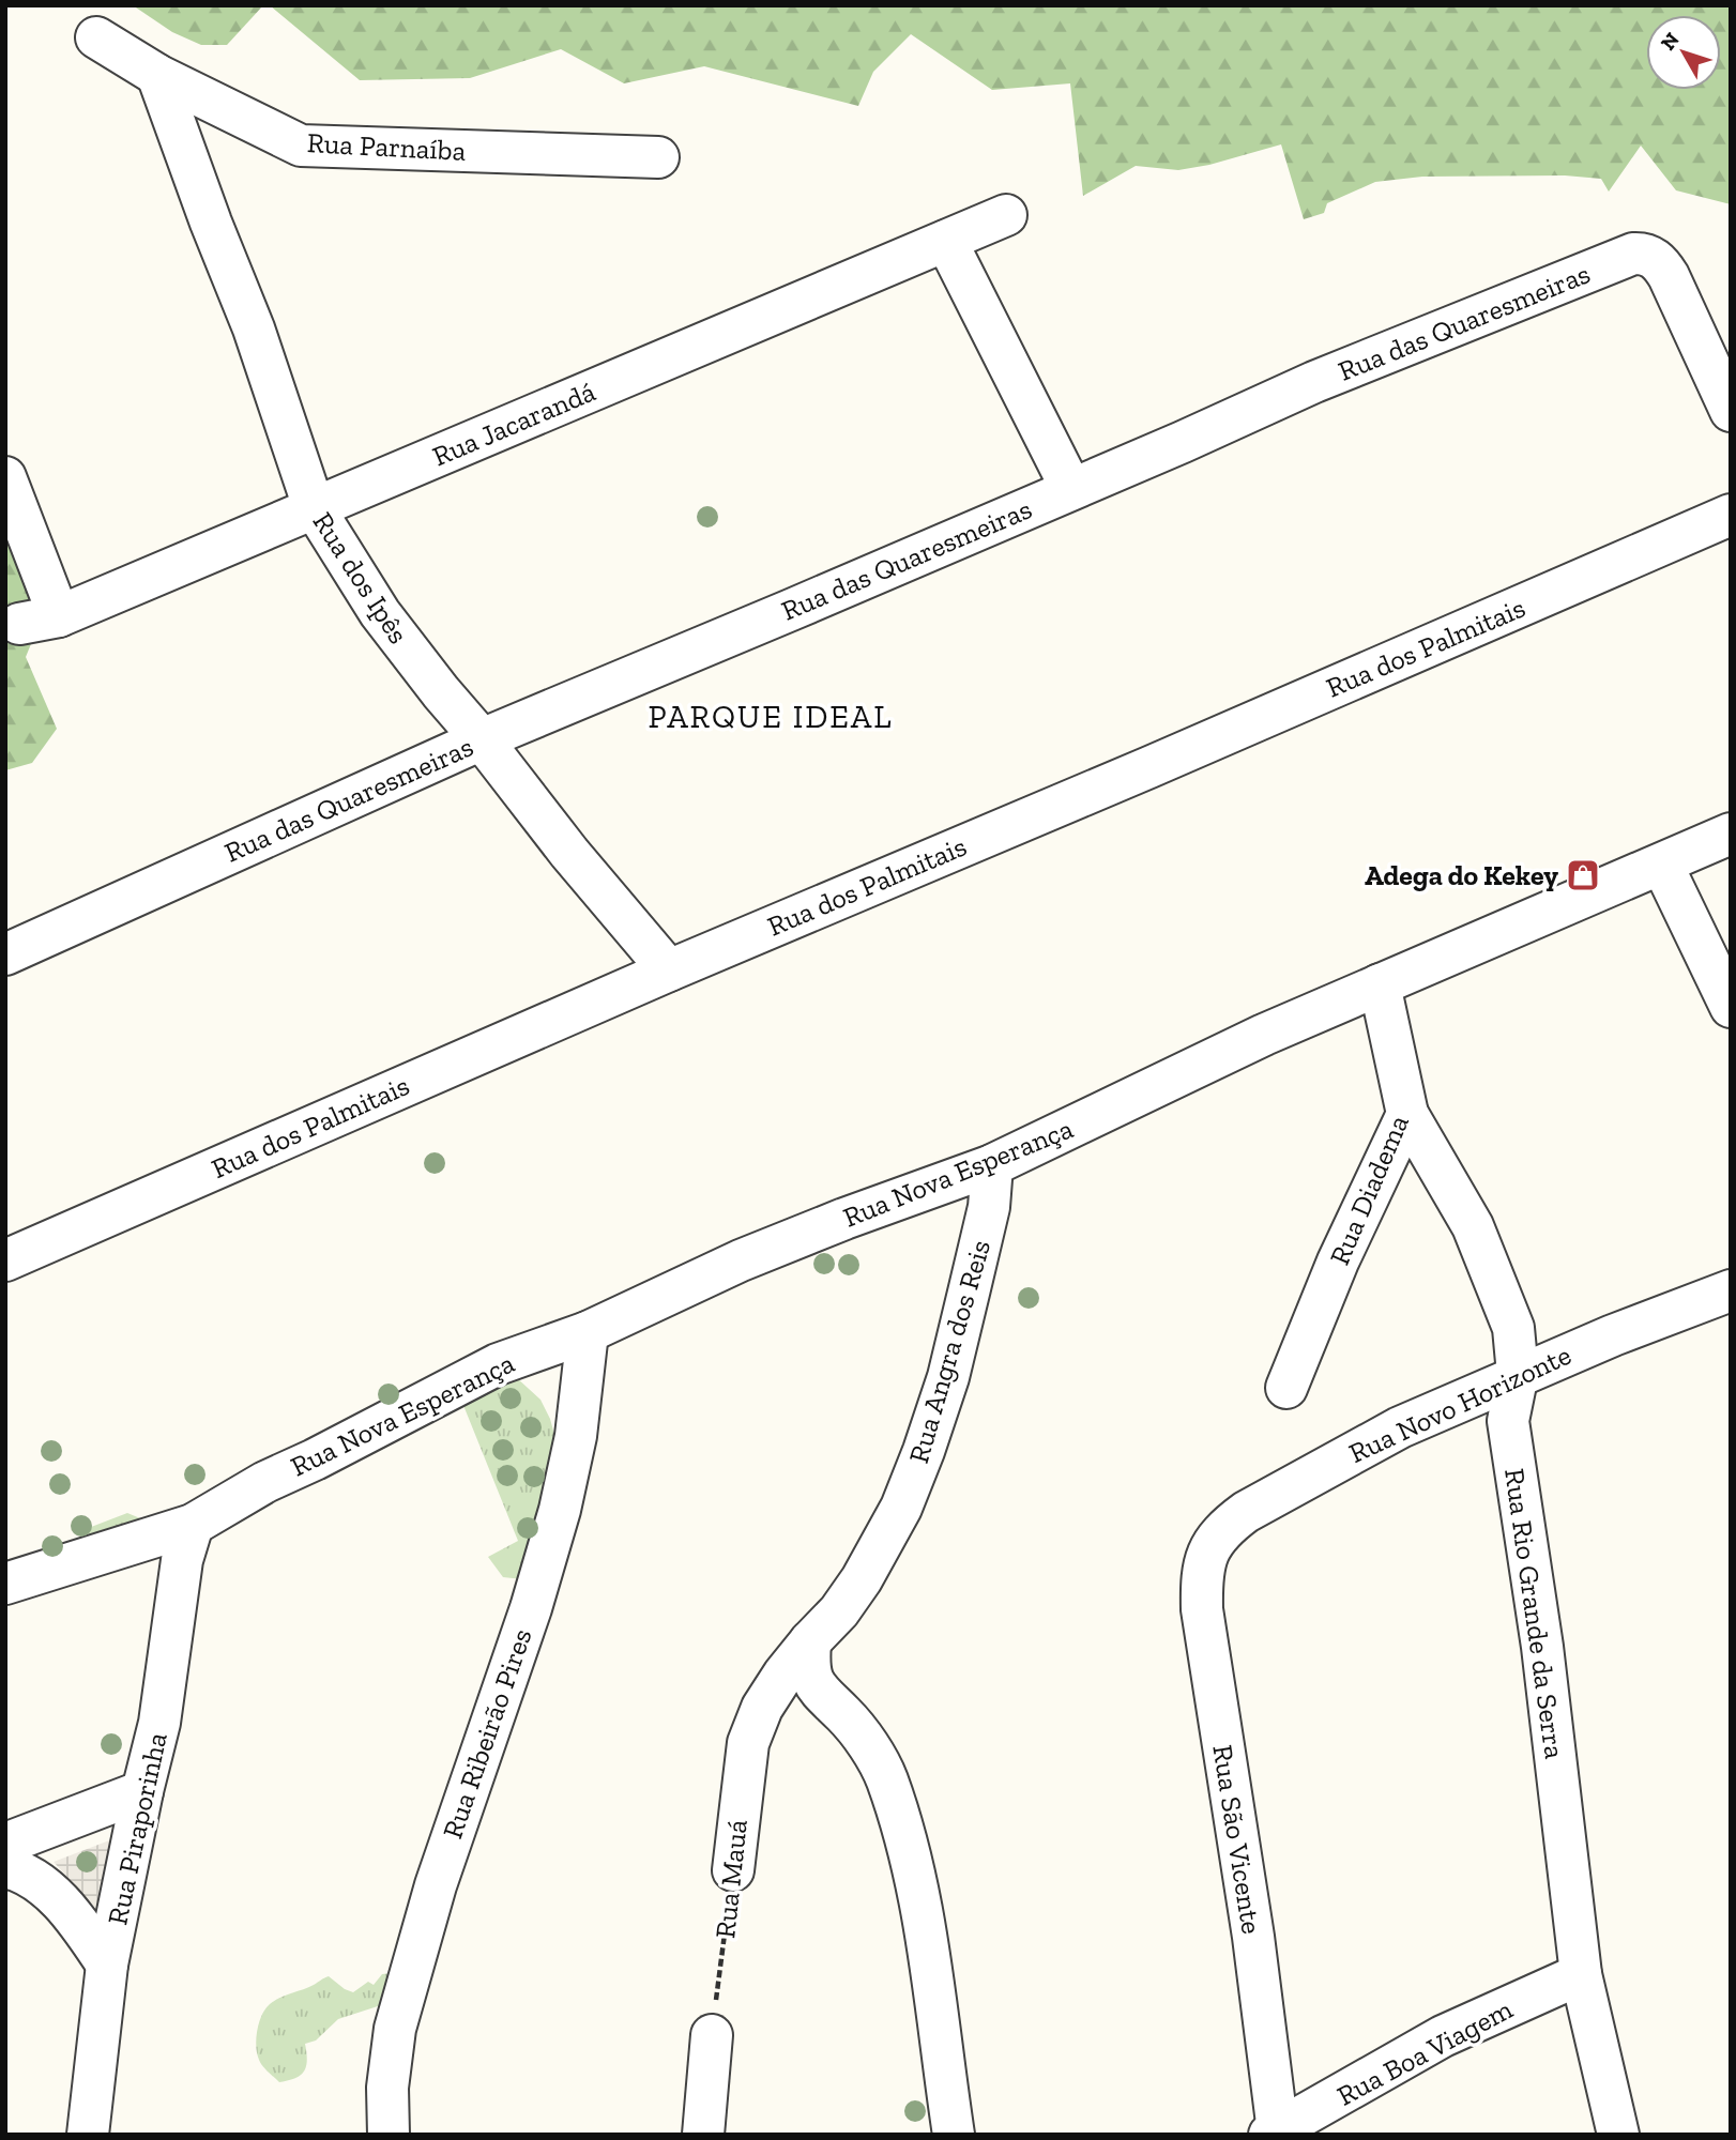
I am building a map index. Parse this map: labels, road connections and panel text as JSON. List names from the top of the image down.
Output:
{
  "streets": {
    "street": [
      "Rua Parnaíba",
      "Rua das Quaresmeiras",
      "Rua Jacarandá",
      "Rua dos Ipês",
      "Rua dos Palmitais",
      "Rua Nova Esperança",
      "Rua Diadema",
      "Rua Angra dos Reis",
      "Rua Novo Horizonte",
      "Rua Rio Grande da Serra",
      "Rua Ribeirão Pires",
      "Rua Piraporinha",
      "Rua São Vicente",
      "Rua Mauá",
      "Rua Boa Viagem"
    ]
  },
  "crossings": [
    ["Rua Parnaíba", "Rua dos Ipês"],
    ["Rua das Quaresmeiras", "Rua dos Ipês"],
    ["Rua Jacarandá", "Rua dos Ipês"],
    ["Rua dos Ipês", "Rua dos Palmitais"],
    ["Rua Nova Esperança", "Rua Diadema"],
    ["Rua Nova Esperança", "Rua Angra dos Reis"],
    ["Rua Nova Esperança", "Rua Ribeirão Pires"],
    ["Rua Nova Esperança", "Rua Piraporinha"],
    ["Rua Diadema", "Rua Rio Grande da Serra"],
    ["Rua Angra dos Reis", "Rua Mauá"],
    ["Rua Novo Horizonte", "Rua Rio Grande da Serra"],
    ["Rua Novo Horizonte", "Rua São Vicente"],
    ["Rua Rio Grande da Serra", "Rua Boa Viagem"],
    ["Rua São Vicente", "Rua Boa Viagem"]
  ],
  "districts": ["PARQUE IDEAL"],
  "places": {
    "shop": ["Adega do Kekey"]
  },
  "north": "top left"
}
